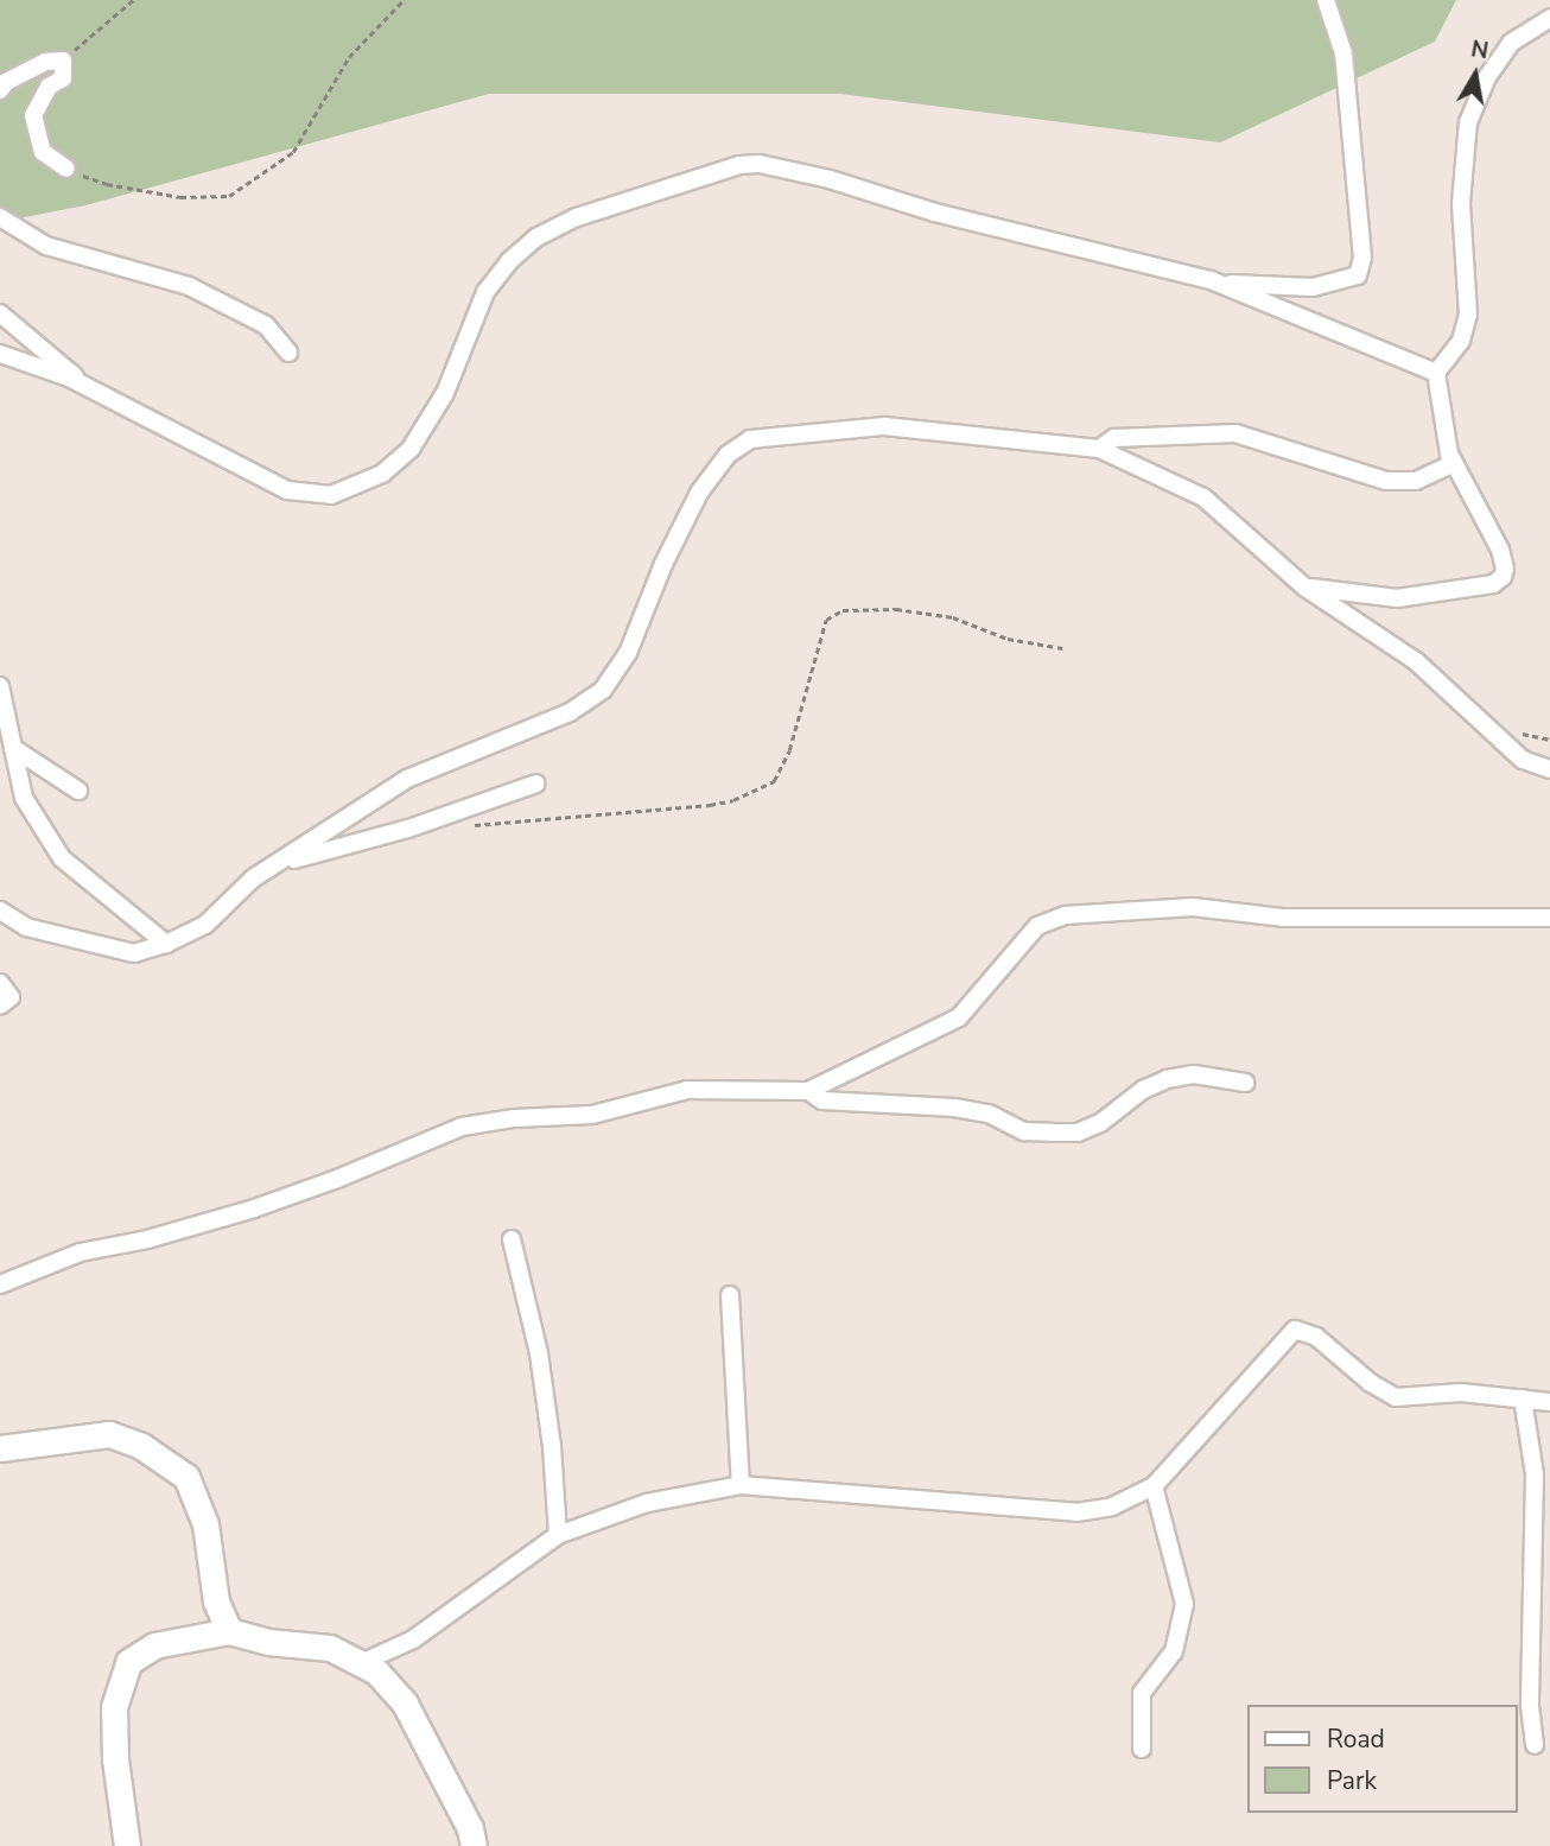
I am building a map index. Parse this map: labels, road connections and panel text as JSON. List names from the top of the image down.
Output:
{
  "legend": ["Road", "Park"],
  "north": "top"
}
